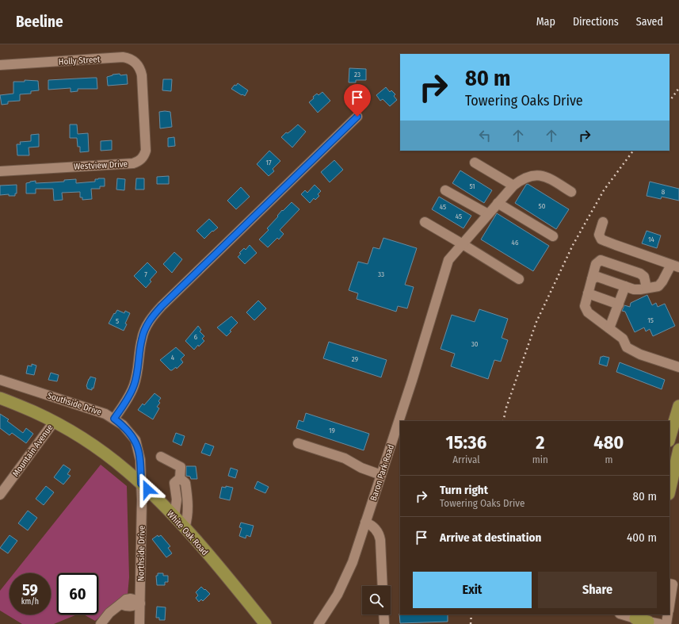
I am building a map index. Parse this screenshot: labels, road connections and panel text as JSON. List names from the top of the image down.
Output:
{
  "streets": {
    "main road": ["White Oak Road"],
    "street": [
      "Holly Street",
      "Westview Drive",
      "Southside Drive",
      "Mountain Avenue",
      "Baron Park Road",
      "Northside Drive"
    ]
  },
  "crossings": [
    ["Holly Street", "Westview Drive"],
    ["Southside Drive", "White Oak Road"],
    ["Southside Drive", "Northside Drive"],
    ["Mountain Avenue", "White Oak Road"],
    ["White Oak Road", "Northside Drive"]
  ],
  "house_numbers": [
    "23",
    "17",
    "51",
    "8",
    "50",
    "45",
    "45",
    "14",
    "46",
    "7",
    "33",
    "15",
    "5",
    "6",
    "30",
    "4",
    "29",
    "19"
  ],
  "page": {
    "header": "Beeline",
    "nav": ["Map", "Directions", "Saved"],
    "turn": ["80 m", "Towering Oaks Drive"],
    "eta": [
      "15:36",
      "Arrival",
      "2",
      "min",
      "480",
      "m"
    ],
    "list": [
      {
        "name": "Turn right",
        "note": "Towering Oaks Drive",
        "value": "80 m"
      },
      {
        "name": "Arrive at destination",
        "value": "400 m"
      }
    ],
    "buttons": ["Exit", "Share"],
    "speed": "59 km/h",
    "limit": "60"
  }
}
